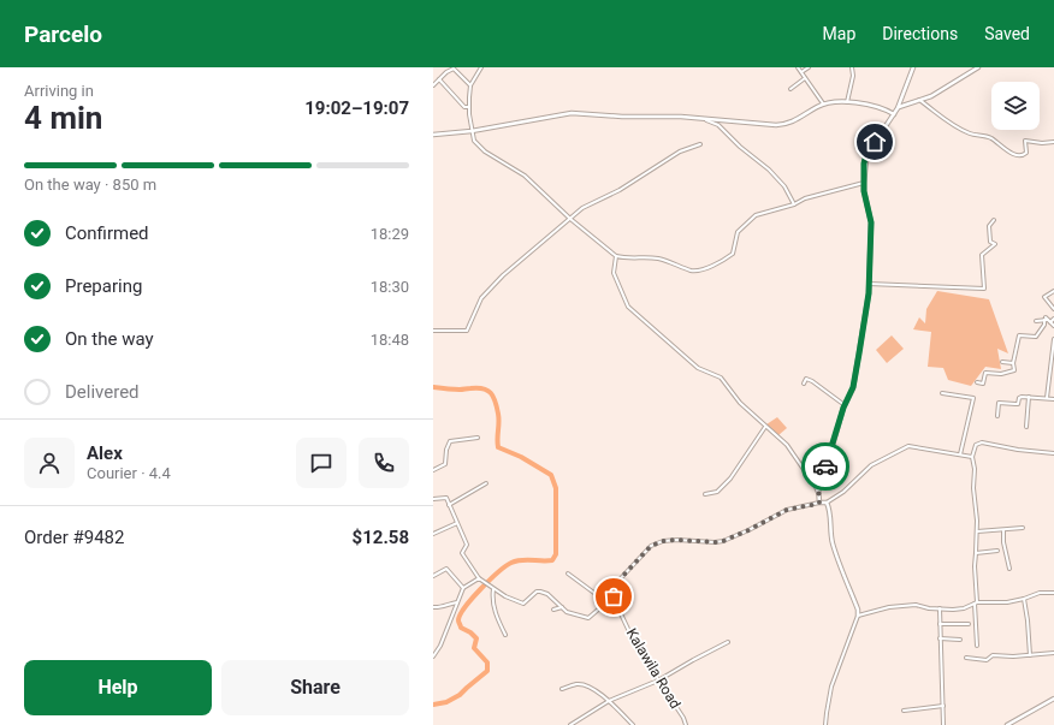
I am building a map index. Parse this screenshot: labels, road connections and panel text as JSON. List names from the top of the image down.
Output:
{
  "streets": {
    "street": ["Kalawila Road"]
  },
  "page": {
    "header": "Parcelo",
    "nav": ["Map", "Directions", "Saved"],
    "heading": ["4 min", "Arriving in", "19:02–19:07"],
    "panel": [
      "Alex",
      "Courier · 4.4",
      "Order #9482",
      "$12.58"
    ],
    "bar": "On the way · 850 m",
    "list": [
      ["Confirmed", "18:29"],
      ["Preparing", "18:30"],
      ["On the way", "18:48"],
      "Delivered"
    ],
    "buttons": ["Help", "Share"]
  }
}
